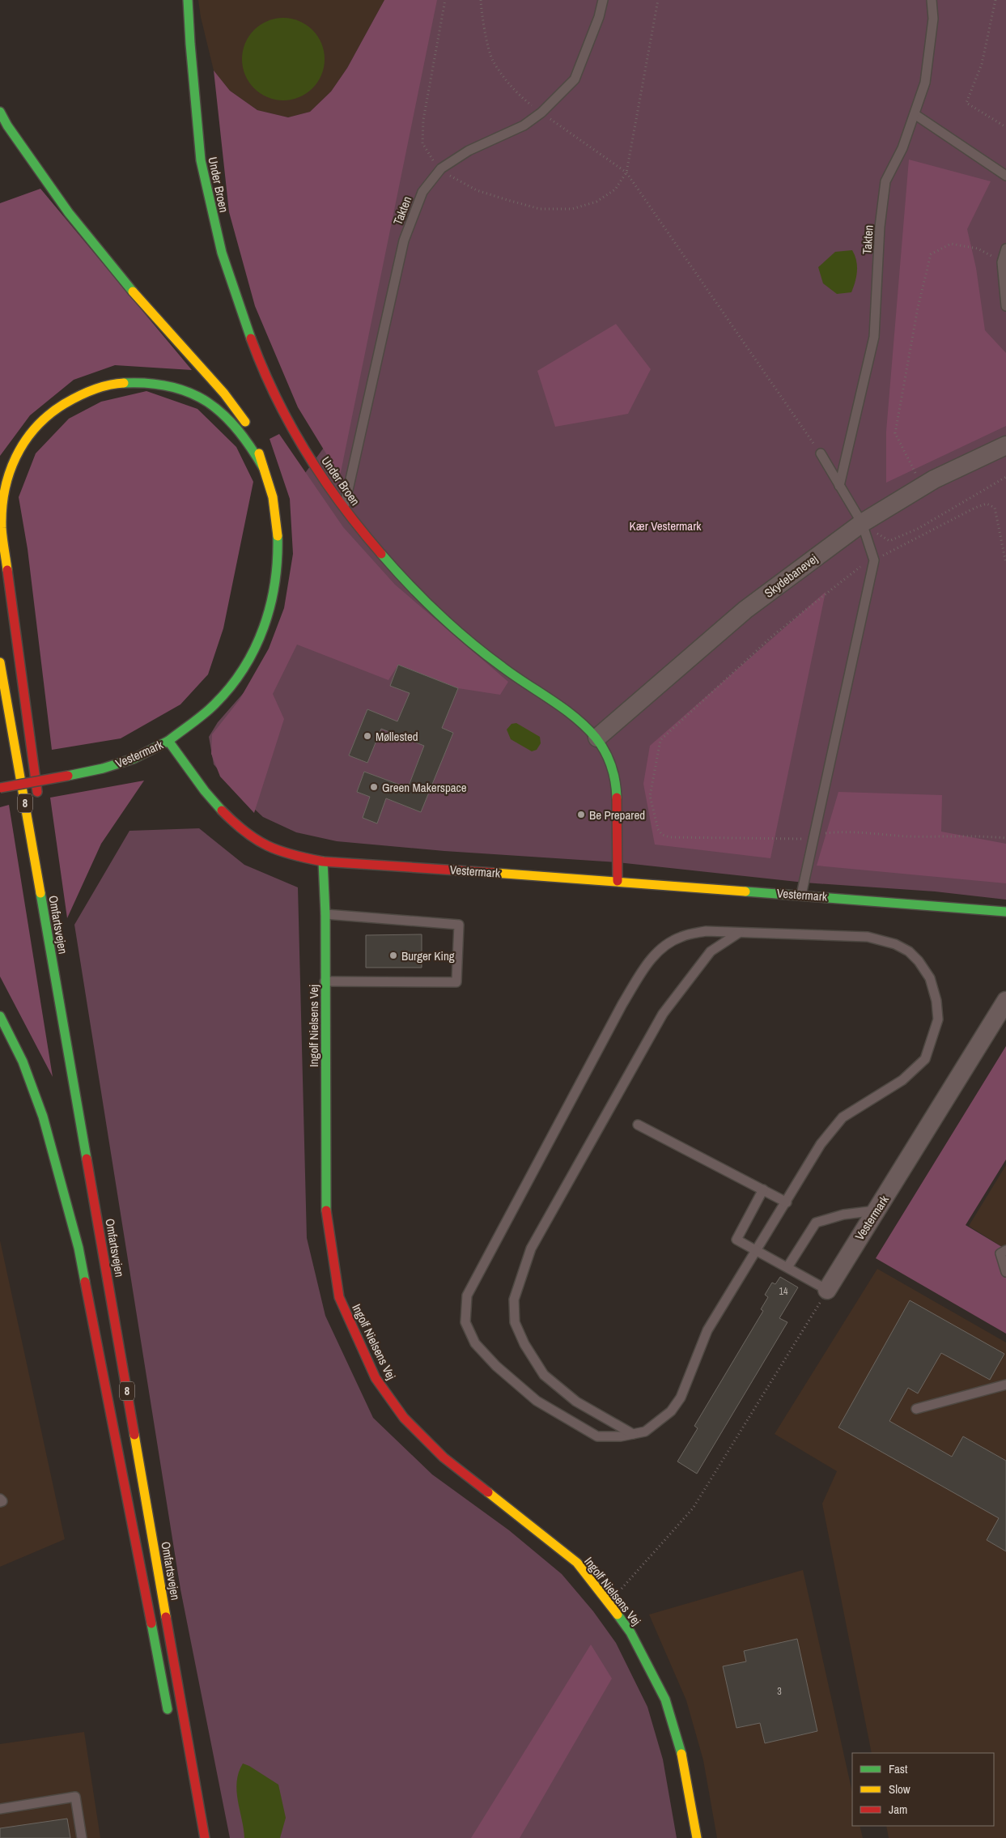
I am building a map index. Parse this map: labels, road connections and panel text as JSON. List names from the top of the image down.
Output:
{
  "streets": {
    "main road": [
      "Under Broen",
      "Vestermark",
      "8",
      "Omfartsvejen",
      "Ingolf Nielsens Vej"
    ],
    "street": ["Skydebanevej"],
    "lane": ["Takten"]
  },
  "crossings": [
    ["Under Broen", "Takten"],
    ["Under Broen", "Skydebanevej"],
    ["Under Broen", "Vestermark"],
    ["Vestermark", "Ingolf Nielsens Vej"]
  ],
  "parks": ["Kær Vestermark"],
  "places": [
    "Møllested",
    "Green Makerspace",
    "Be Prepared",
    "Burger King"
  ],
  "house_numbers": ["14", "3"],
  "legend": ["Fast", "Slow", "Jam"]
}
